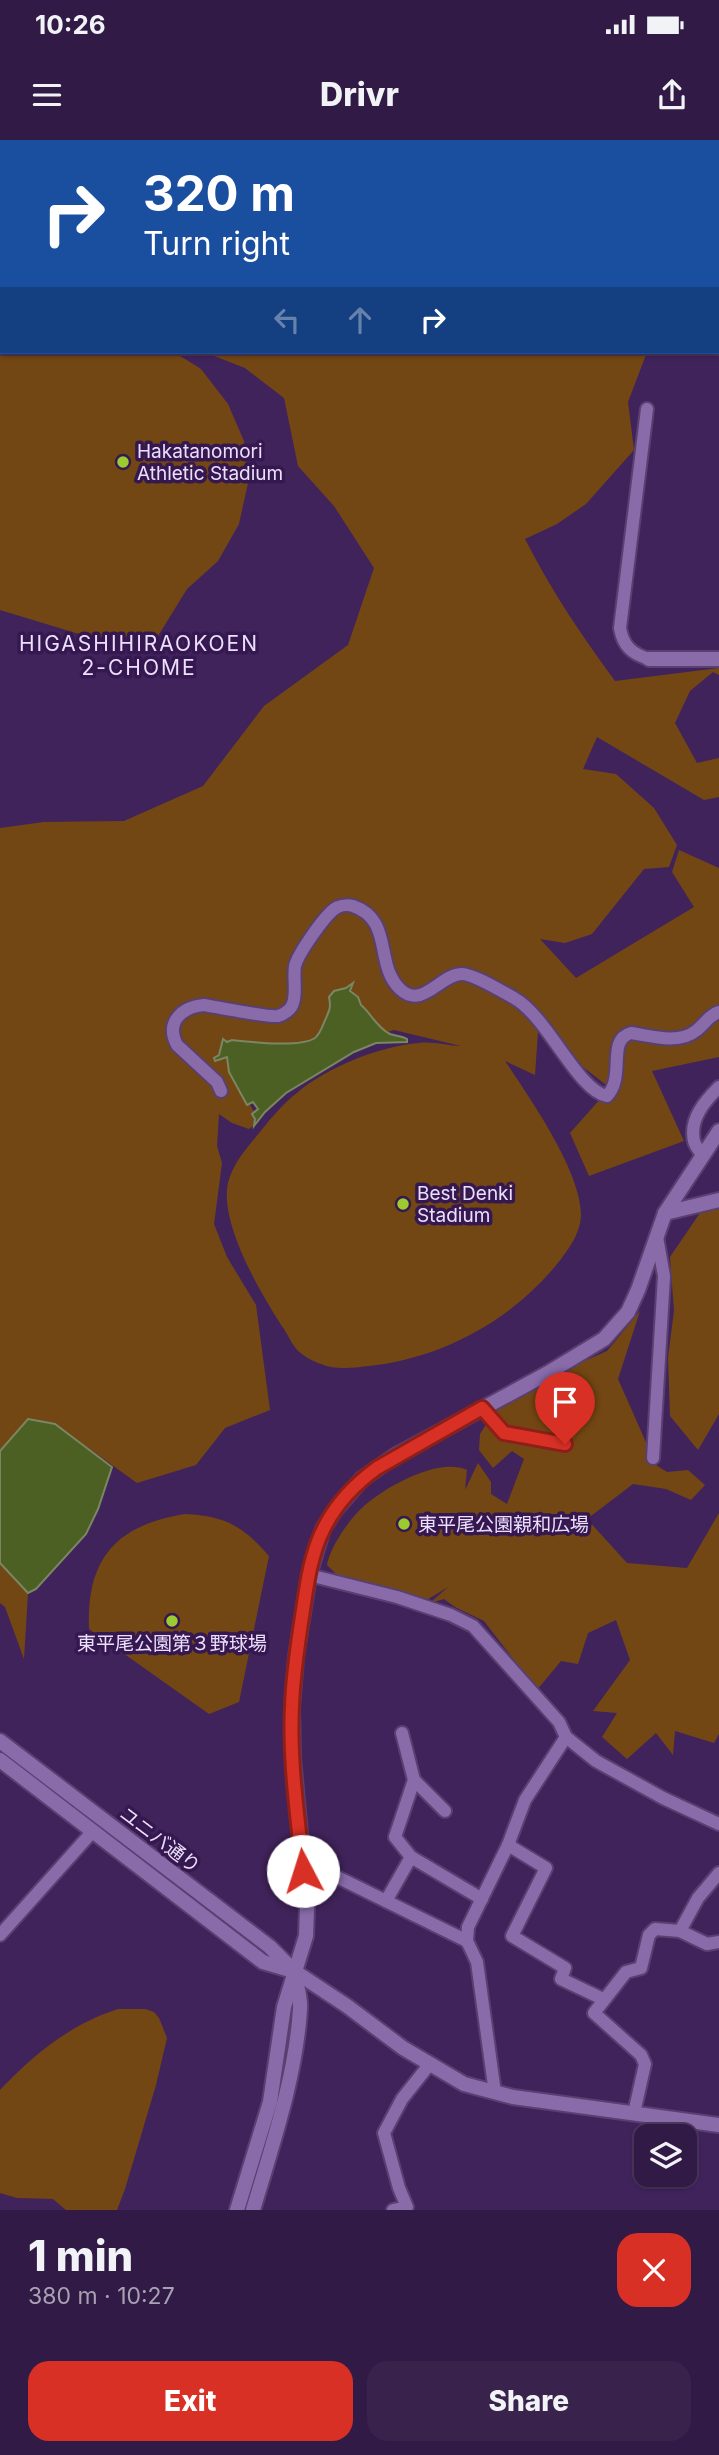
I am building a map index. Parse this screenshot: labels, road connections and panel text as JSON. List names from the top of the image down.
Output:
{
  "streets": {
    "street": ["ユニバ通り"]
  },
  "districts": ["HIGASHIHIRAOKOEN 2-CHOME"],
  "places": [
    "Hakatanomori Athletic Stadium",
    "Best Denki Stadium",
    "東平尾公園親和広場",
    "東平尾公園第３野球場"
  ],
  "page": {
    "status": "10:26",
    "header": "Drivr",
    "turn": ["320 m", "Turn right"],
    "heading": ["1 min", "380 m · 10:27"],
    "buttons": ["Exit", "Share"]
  }
}
